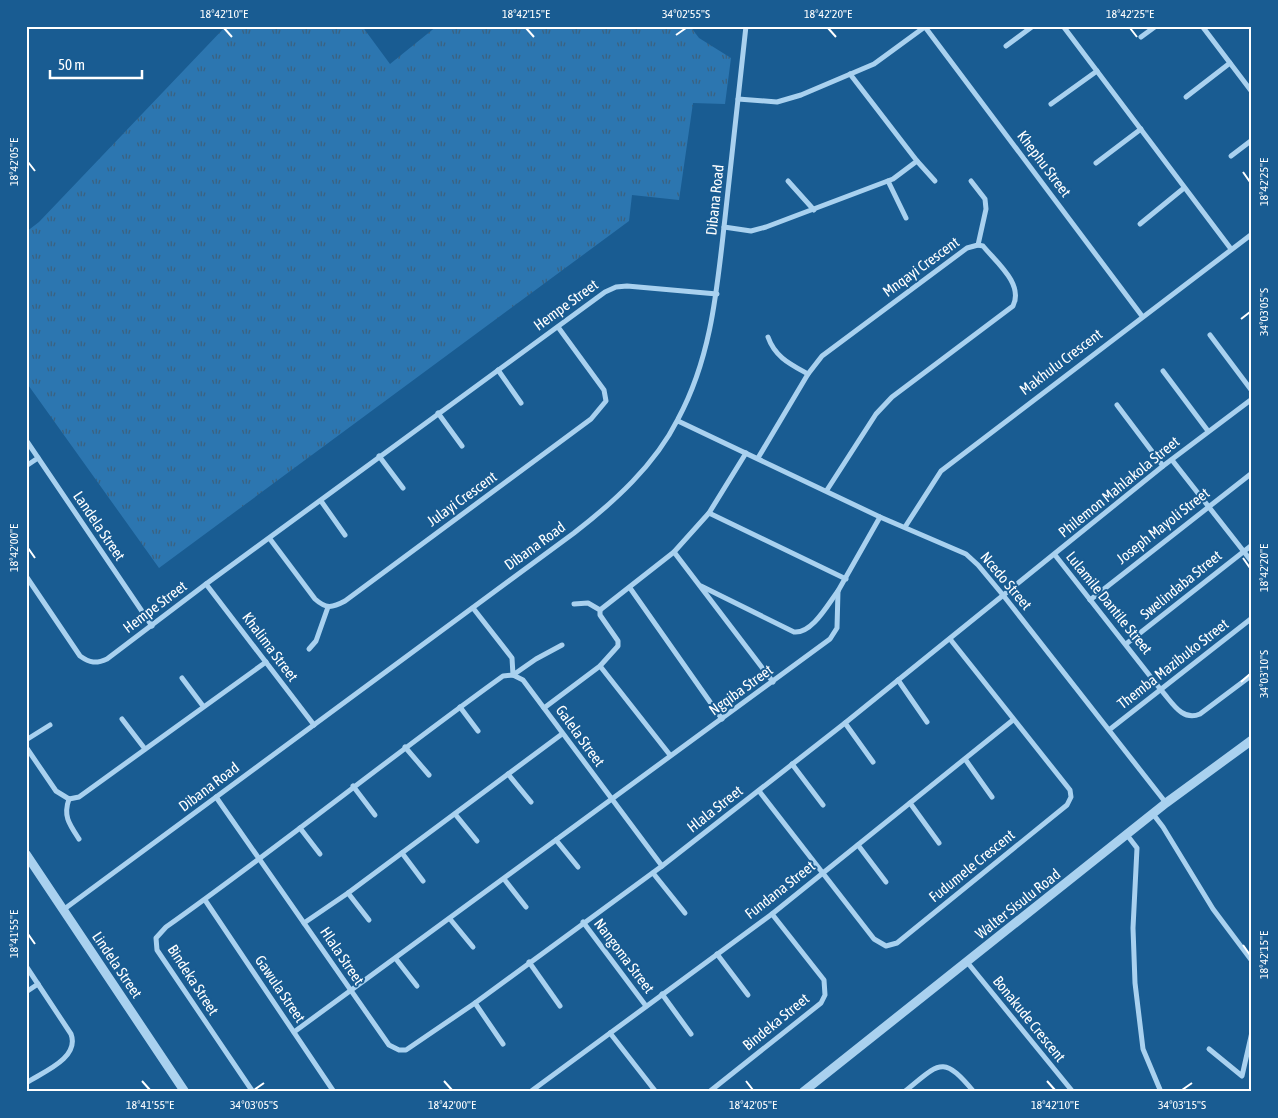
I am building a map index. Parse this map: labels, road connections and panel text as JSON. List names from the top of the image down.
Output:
{
  "streets": {
    "street": [
      "Khephu Street",
      "Dibana Road",
      "Mnqayi Crescent",
      "Hempe Street",
      "Makhulu Crescent",
      "Philemon Mahlakola Street",
      "Julayi Crescent",
      "Landela Street",
      "Joseph Mayoli Street",
      "Ncedo Street",
      "Swelindaba Street",
      "Lulamile Dantile Street",
      "Khalima Street",
      "Themba Mazibuko Street",
      "Ngqiba Street",
      "Galela Street",
      "Hlala Street",
      "Fudumele Crescent",
      "Fundana Street",
      "Walter Sisulu Road",
      "Nangoma Street",
      "Lindela Street",
      "Bindeka Street",
      "Gawula Street",
      "Bonakude Crescent"
    ]
  },
  "crossings": [
    ["Khephu Street", "Makhulu Crescent"],
    ["Dibana Road", "Hempe Street"],
    ["Dibana Road", "Ncedo Street"],
    ["Dibana Road", "Khalima Street"],
    ["Dibana Road", "Hlala Street"],
    ["Dibana Road", "Lindela Street"],
    ["Mnqayi Crescent", "Ncedo Street"],
    ["Hempe Street", "Julayi Crescent"],
    ["Hempe Street", "Landela Street"],
    ["Hempe Street", "Khalima Street"],
    ["Makhulu Crescent", "Ncedo Street"],
    ["Philemon Mahlakola Street", "Ncedo Street"],
    ["Philemon Mahlakola Street", "Lulamile Dantile Street"],
    ["Philemon Mahlakola Street", "Hlala Street"],
    ["Joseph Mayoli Street", "Lulamile Dantile Street"],
    ["Ncedo Street", "Themba Mazibuko Street"],
    ["Ncedo Street", "Hlala Street"],
    ["Ncedo Street", "Walter Sisulu Road"],
    ["Swelindaba Street", "Lulamile Dantile Street"],
    ["Lulamile Dantile Street", "Themba Mazibuko Street"],
    ["Ngqiba Street", "Galela Street"],
    ["Ngqiba Street", "Hlala Street"],
    ["Ngqiba Street", "Gawula Street"],
    ["Galela Street", "Hlala Street"],
    ["Hlala Street", "Fudumele Crescent"],
    ["Hlala Street", "Nangoma Street"],
    ["Hlala Street", "Bindeka Street"],
    ["Fudumele Crescent", "Fundana Street"],
    ["Fundana Street", "Nangoma Street"],
    ["Fundana Street", "Bindeka Street"],
    ["Walter Sisulu Road", "Bonakude Crescent"],
    ["Bindeka Street", "Gawula Street"]
  ],
  "scale_bar": "50 m",
  "coordinates": [
    "18°42'10\"E",
    "18°42'15\"E",
    "34°02'55\"S",
    "18°42'20\"E",
    "18°42'25\"E",
    "18°42'05\"E",
    "34°03'05\"S",
    "18°42'00\"E",
    "34°03'10\"S",
    "18°41'55\"E",
    "34°03'15\"S"
  ]
}
